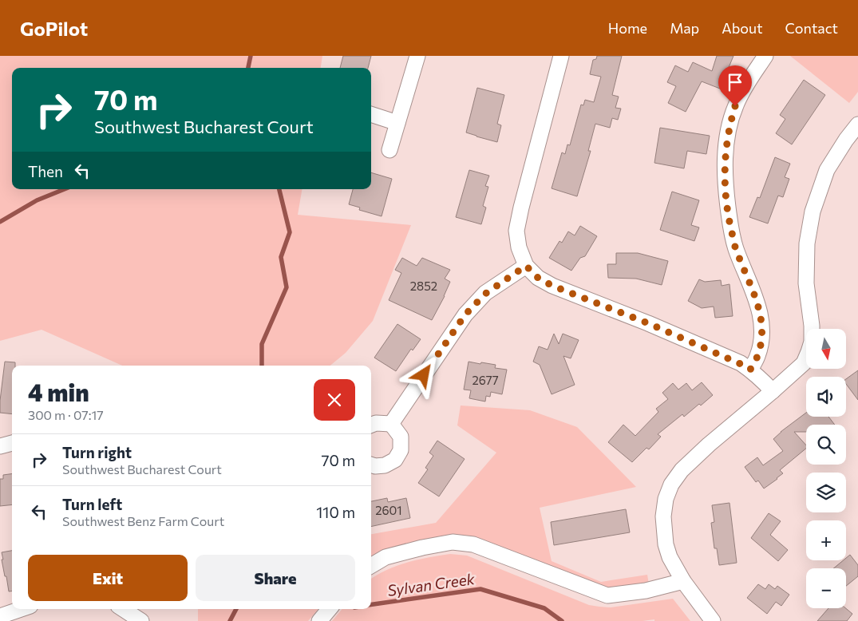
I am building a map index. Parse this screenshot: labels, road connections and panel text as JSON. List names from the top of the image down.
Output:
{
  "water": ["Sylvan Creek"],
  "house_numbers": ["2852", "2677", "2601"],
  "north": "bottom",
  "page": {
    "header": "GoPilot",
    "nav": [
      "Home",
      "Map",
      "About",
      "Contact"
    ],
    "turn": ["70 m", "Southwest Bucharest Court"],
    "then": "Then",
    "map_buttons": ["+", "−"],
    "heading": ["4 min", "300 m · 07:17"],
    "list": [
      {
        "name": "Turn right",
        "note": "Southwest Bucharest Court",
        "value": "70 m"
      },
      {
        "name": "Turn left",
        "note": "Southwest Benz Farm Court",
        "value": "110 m"
      }
    ],
    "buttons": ["Exit", "Share"]
  }
}
